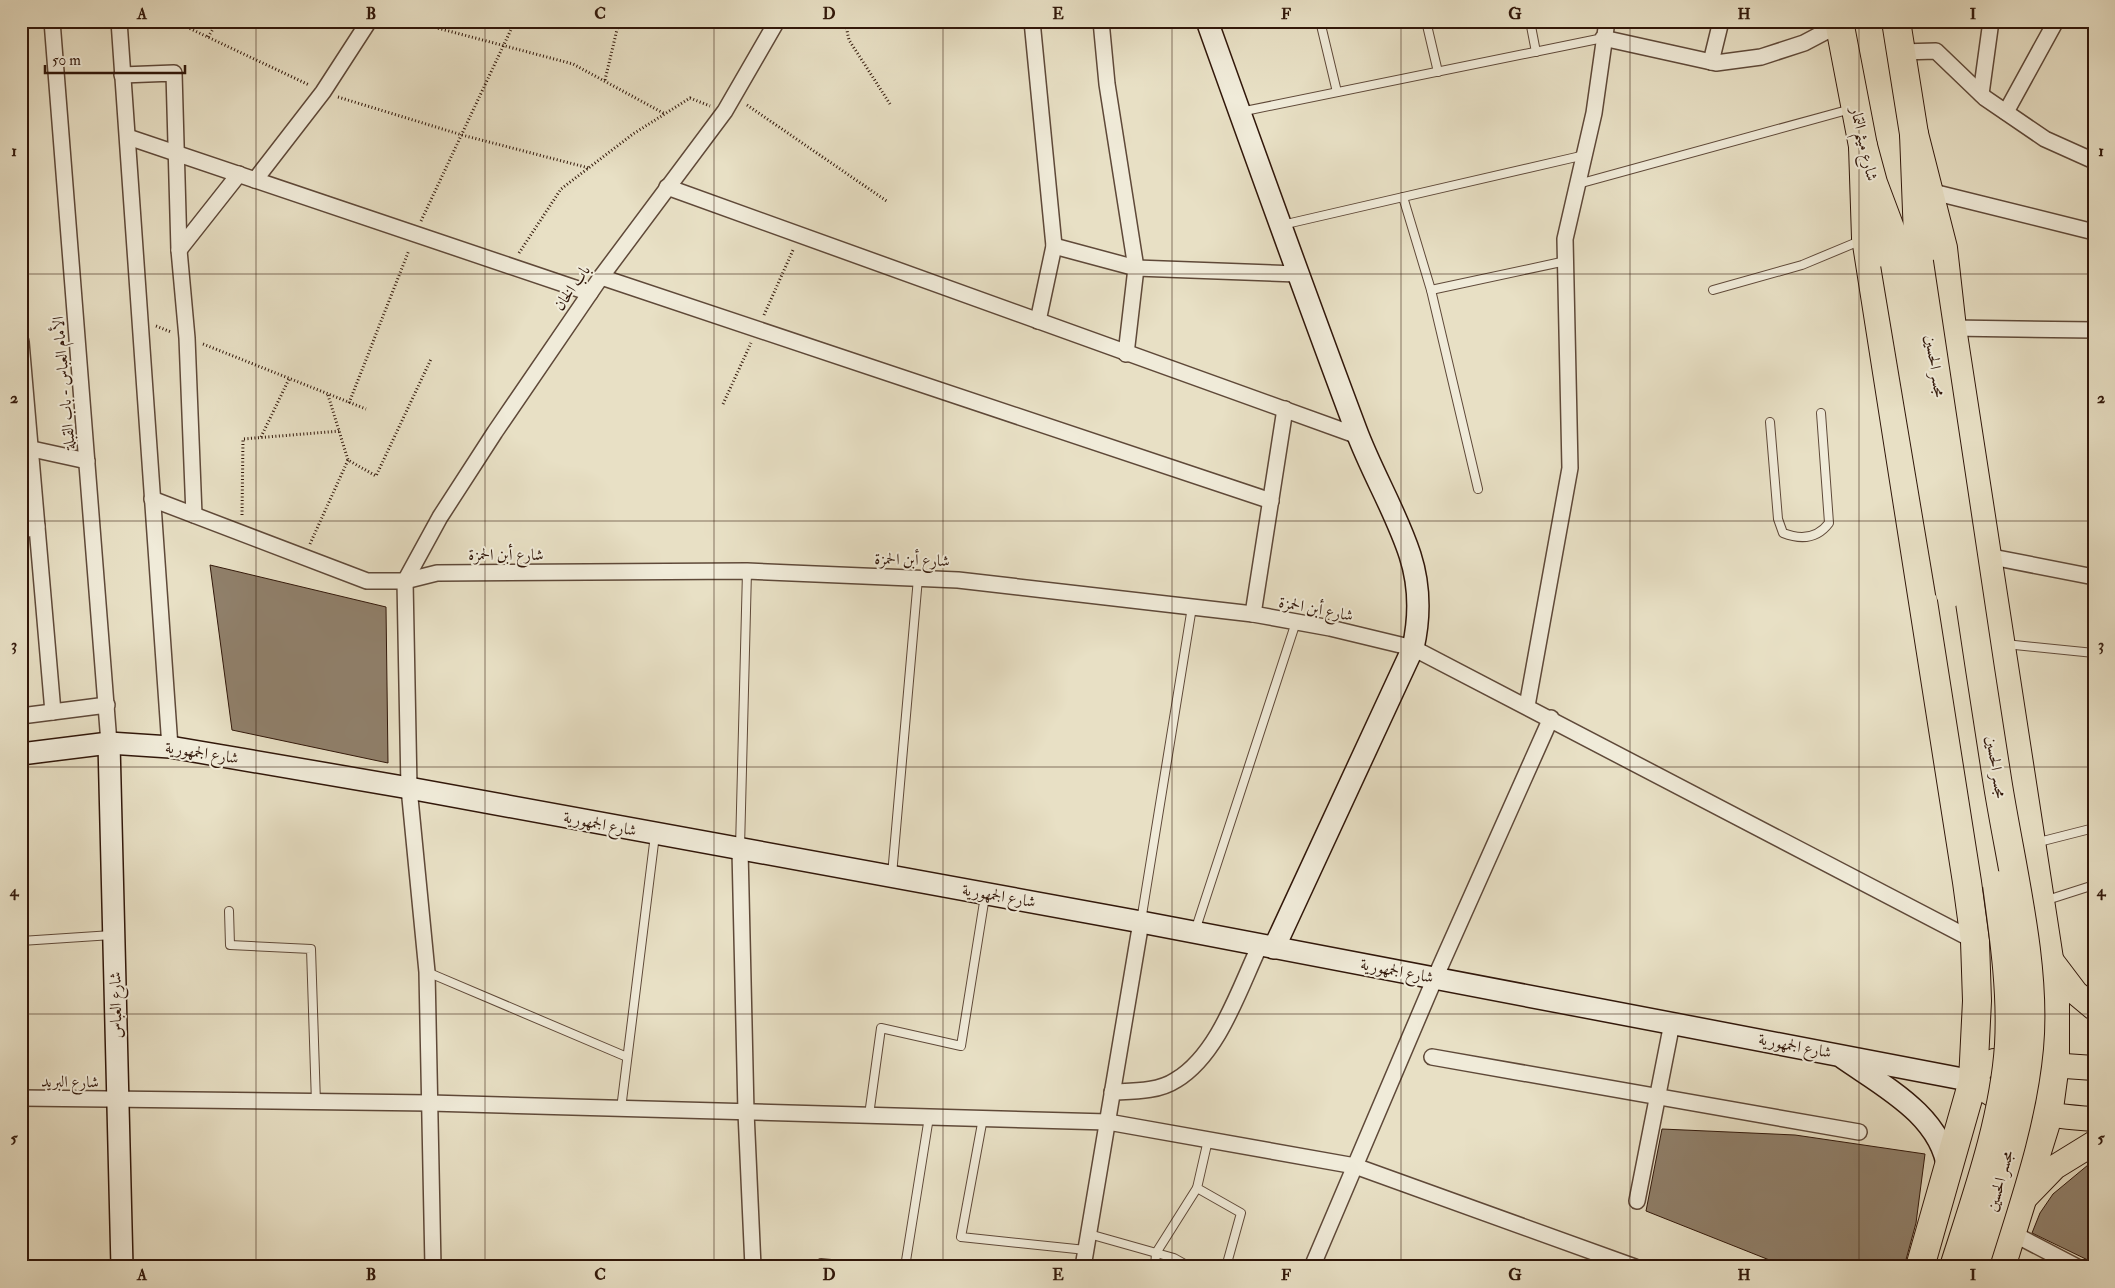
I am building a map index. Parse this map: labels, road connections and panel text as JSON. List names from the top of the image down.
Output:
{
  "streets": {
    "highway": ["شارع ميثم التمار", "مجسر الحسين"],
    "main road": ["شارع الجمهورية", "شارع العباس"],
    "street": [
      "باب الخان",
      "الأمام العباس - باب القبلة",
      "شارع أبن الحمزة",
      "شارع البريد"
    ]
  },
  "crossings": [
    ["شارع ميثم التمار", "مجسر الحسين"],
    ["باب الخان", "شارع أبن الحمزة"],
    ["الأمام العباس - باب القبلة", "شارع الجمهورية"],
    ["الأمام العباس - باب القبلة", "شارع العباس"],
    ["شارع الجمهورية", "شارع العباس"],
    ["شارع العباس", "شارع البريد"]
  ],
  "scale_bar": "50 m",
  "grid": {
    "columns": [
      "A",
      "B",
      "C",
      "D",
      "E",
      "F",
      "G",
      "H",
      "I"
    ],
    "rows": [
      "1",
      "2",
      "3",
      "4",
      "5"
    ]
  }
}
